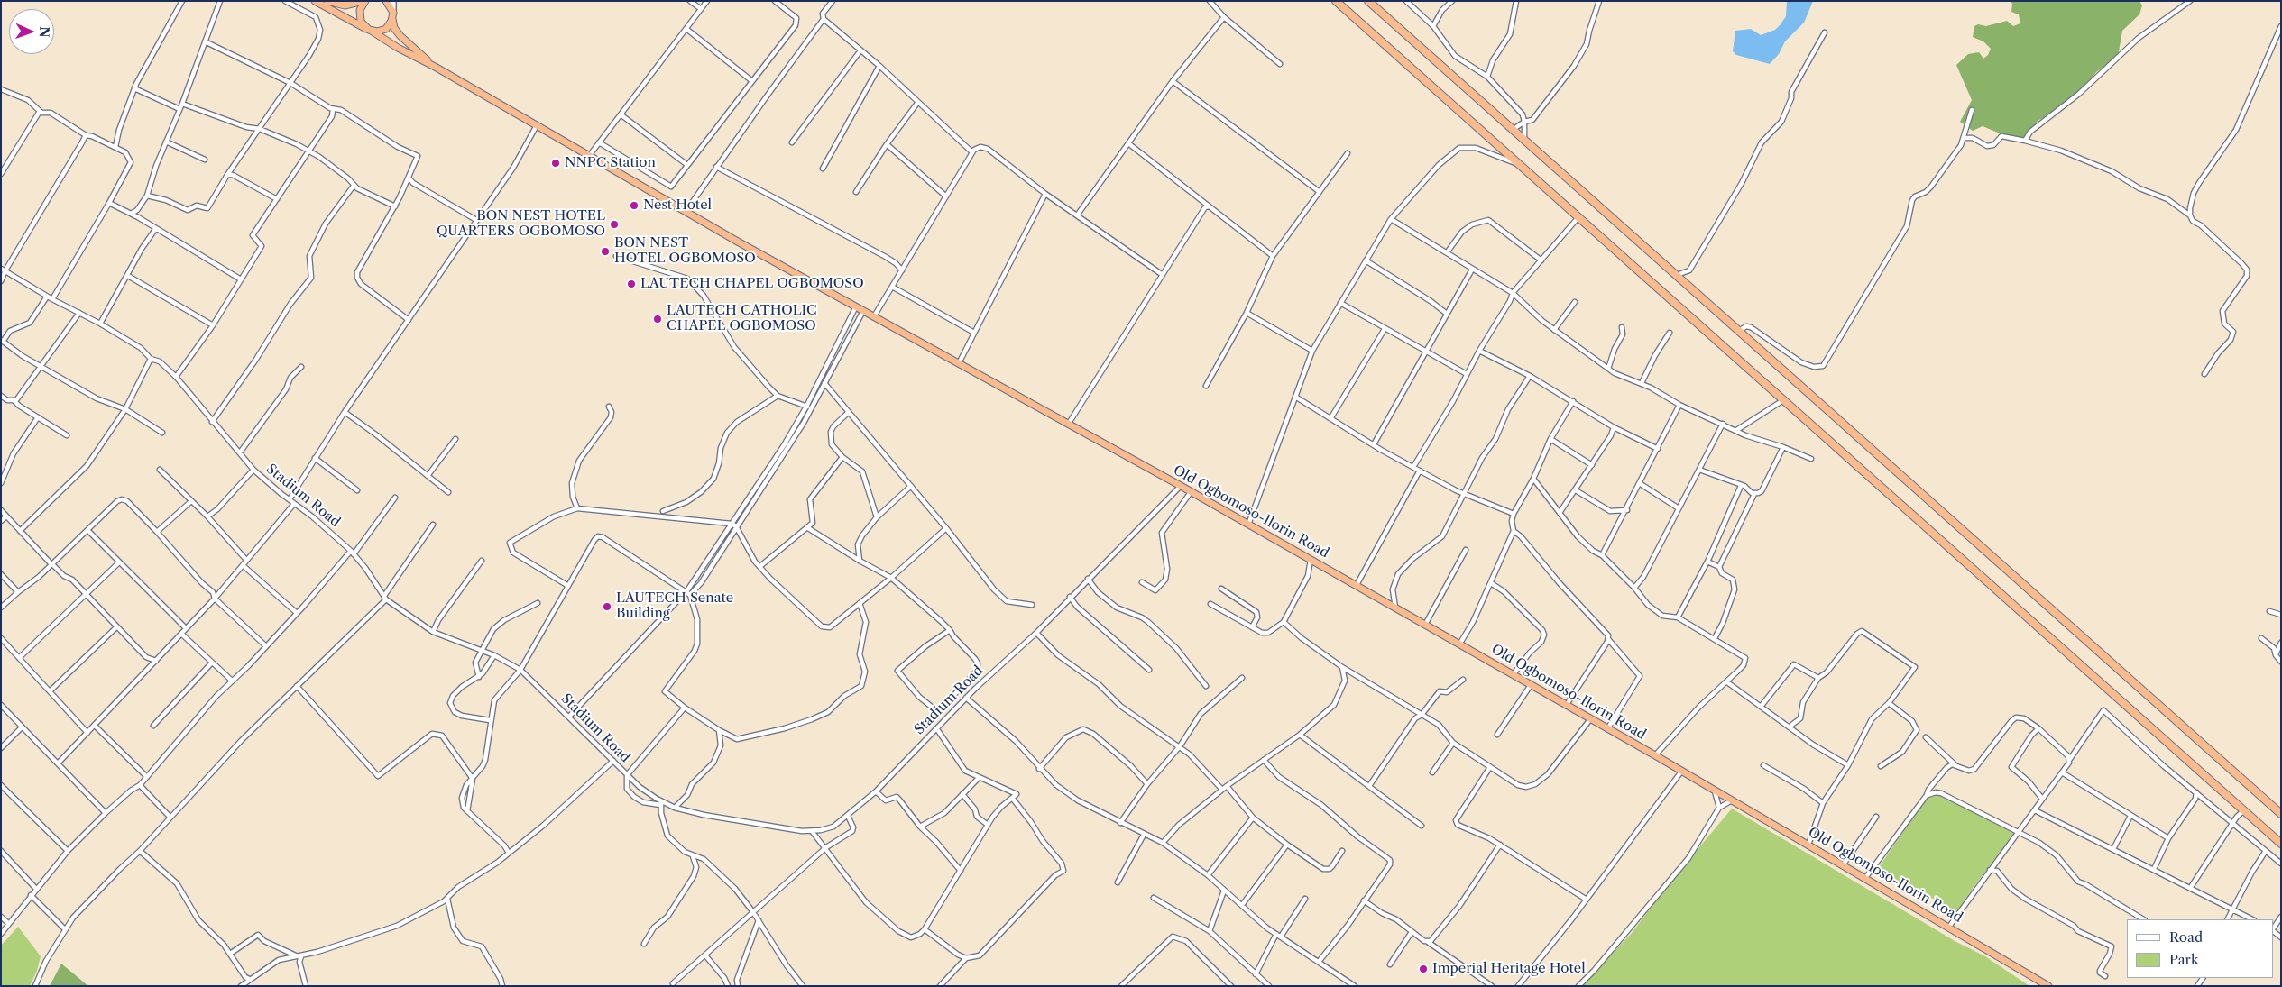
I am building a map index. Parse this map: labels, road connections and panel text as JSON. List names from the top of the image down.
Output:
{
  "streets": {
    "highway": ["Old Ogbomoso-Ilorin Road"],
    "street": ["Stadium Road"]
  },
  "crossings": [
    ["Stadium Road", "Old Ogbomoso-Ilorin Road"]
  ],
  "places": [
    "NNPC Station",
    "Nest Hotel",
    "BON NEST HOTEL QUARTERS OGBOMOSO",
    "BON NEST HOTEL OGBOMOSO",
    "LAUTECH CHAPEL OGBOMOSO",
    "LAUTECH CATHOLIC CHAPEL OGBOMOSO",
    "LAUTECH Senate Building",
    "Imperial Heritage Hotel"
  ],
  "legend": ["Road", "Park"],
  "north": "right"
}
